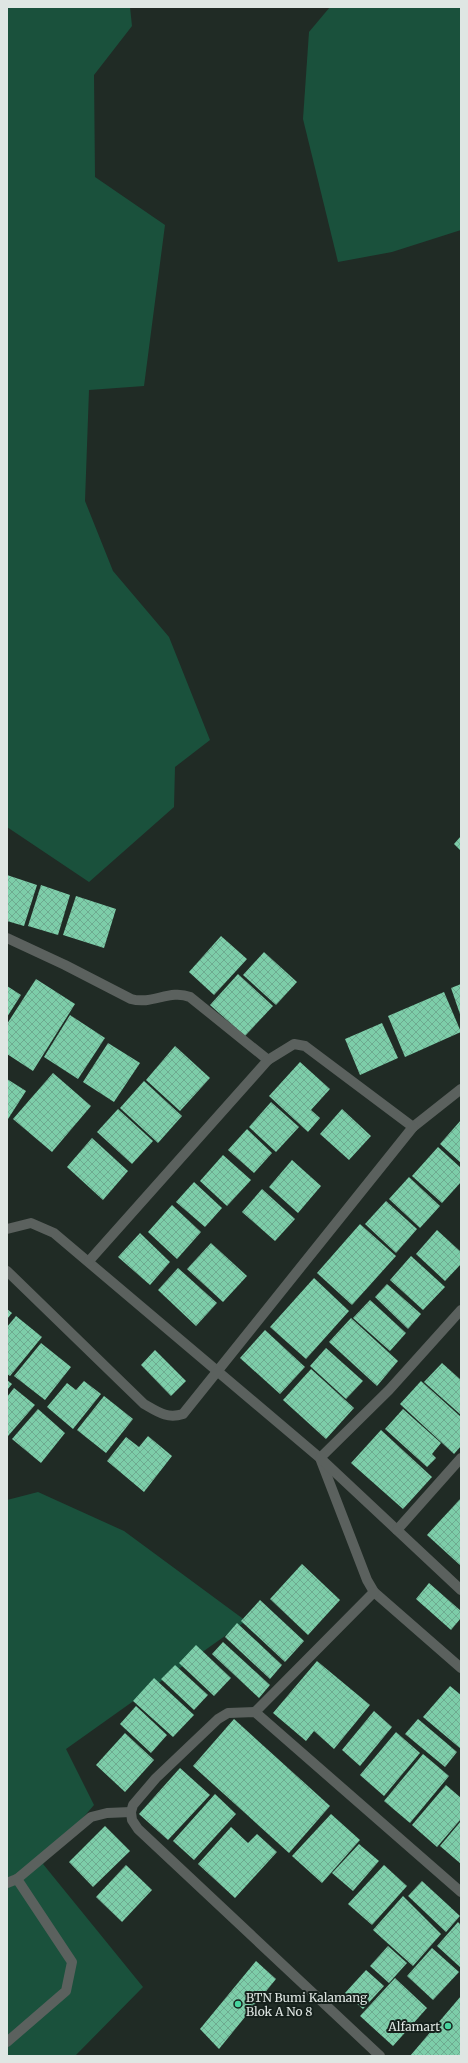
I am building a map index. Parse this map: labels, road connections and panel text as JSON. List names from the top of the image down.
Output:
{
  "places": ["BTN Bumi Kalamang Blok A No 8", "Alfamart"]
}
